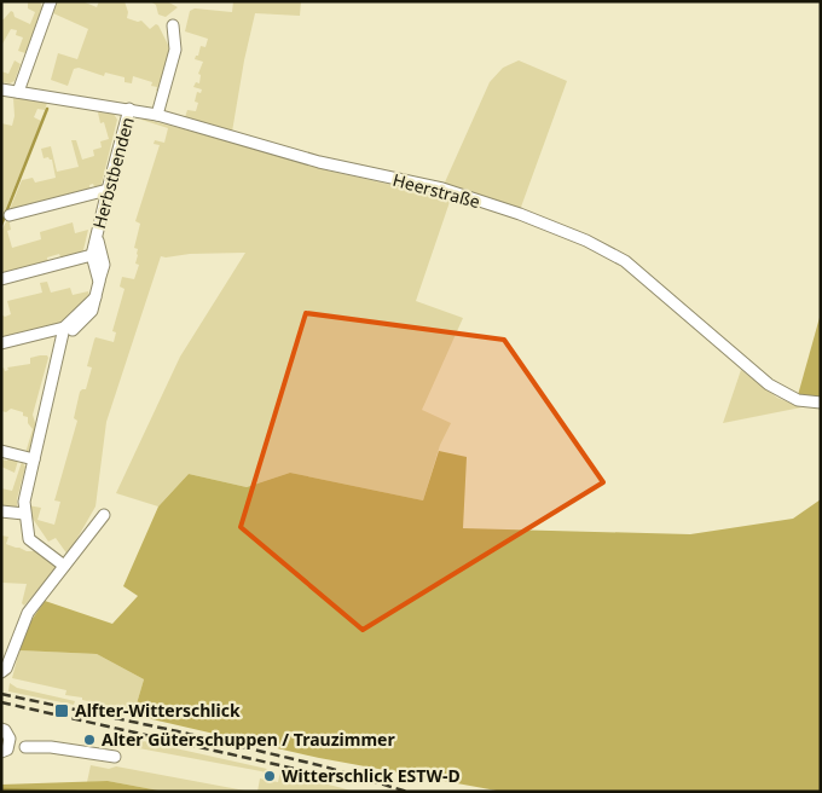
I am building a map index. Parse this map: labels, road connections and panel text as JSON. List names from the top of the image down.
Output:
{
  "streets": {
    "street": ["Herbstbenden", "Heerstraße"]
  },
  "crossings": [
    ["Herbstbenden", "Heerstraße"]
  ],
  "places": {
    "transit": ["Alfter-Witterschlick"],
    "other": ["Alter Güterschuppen / Trauzimmer", "Witterschlick ESTW-D"]
  }
}
